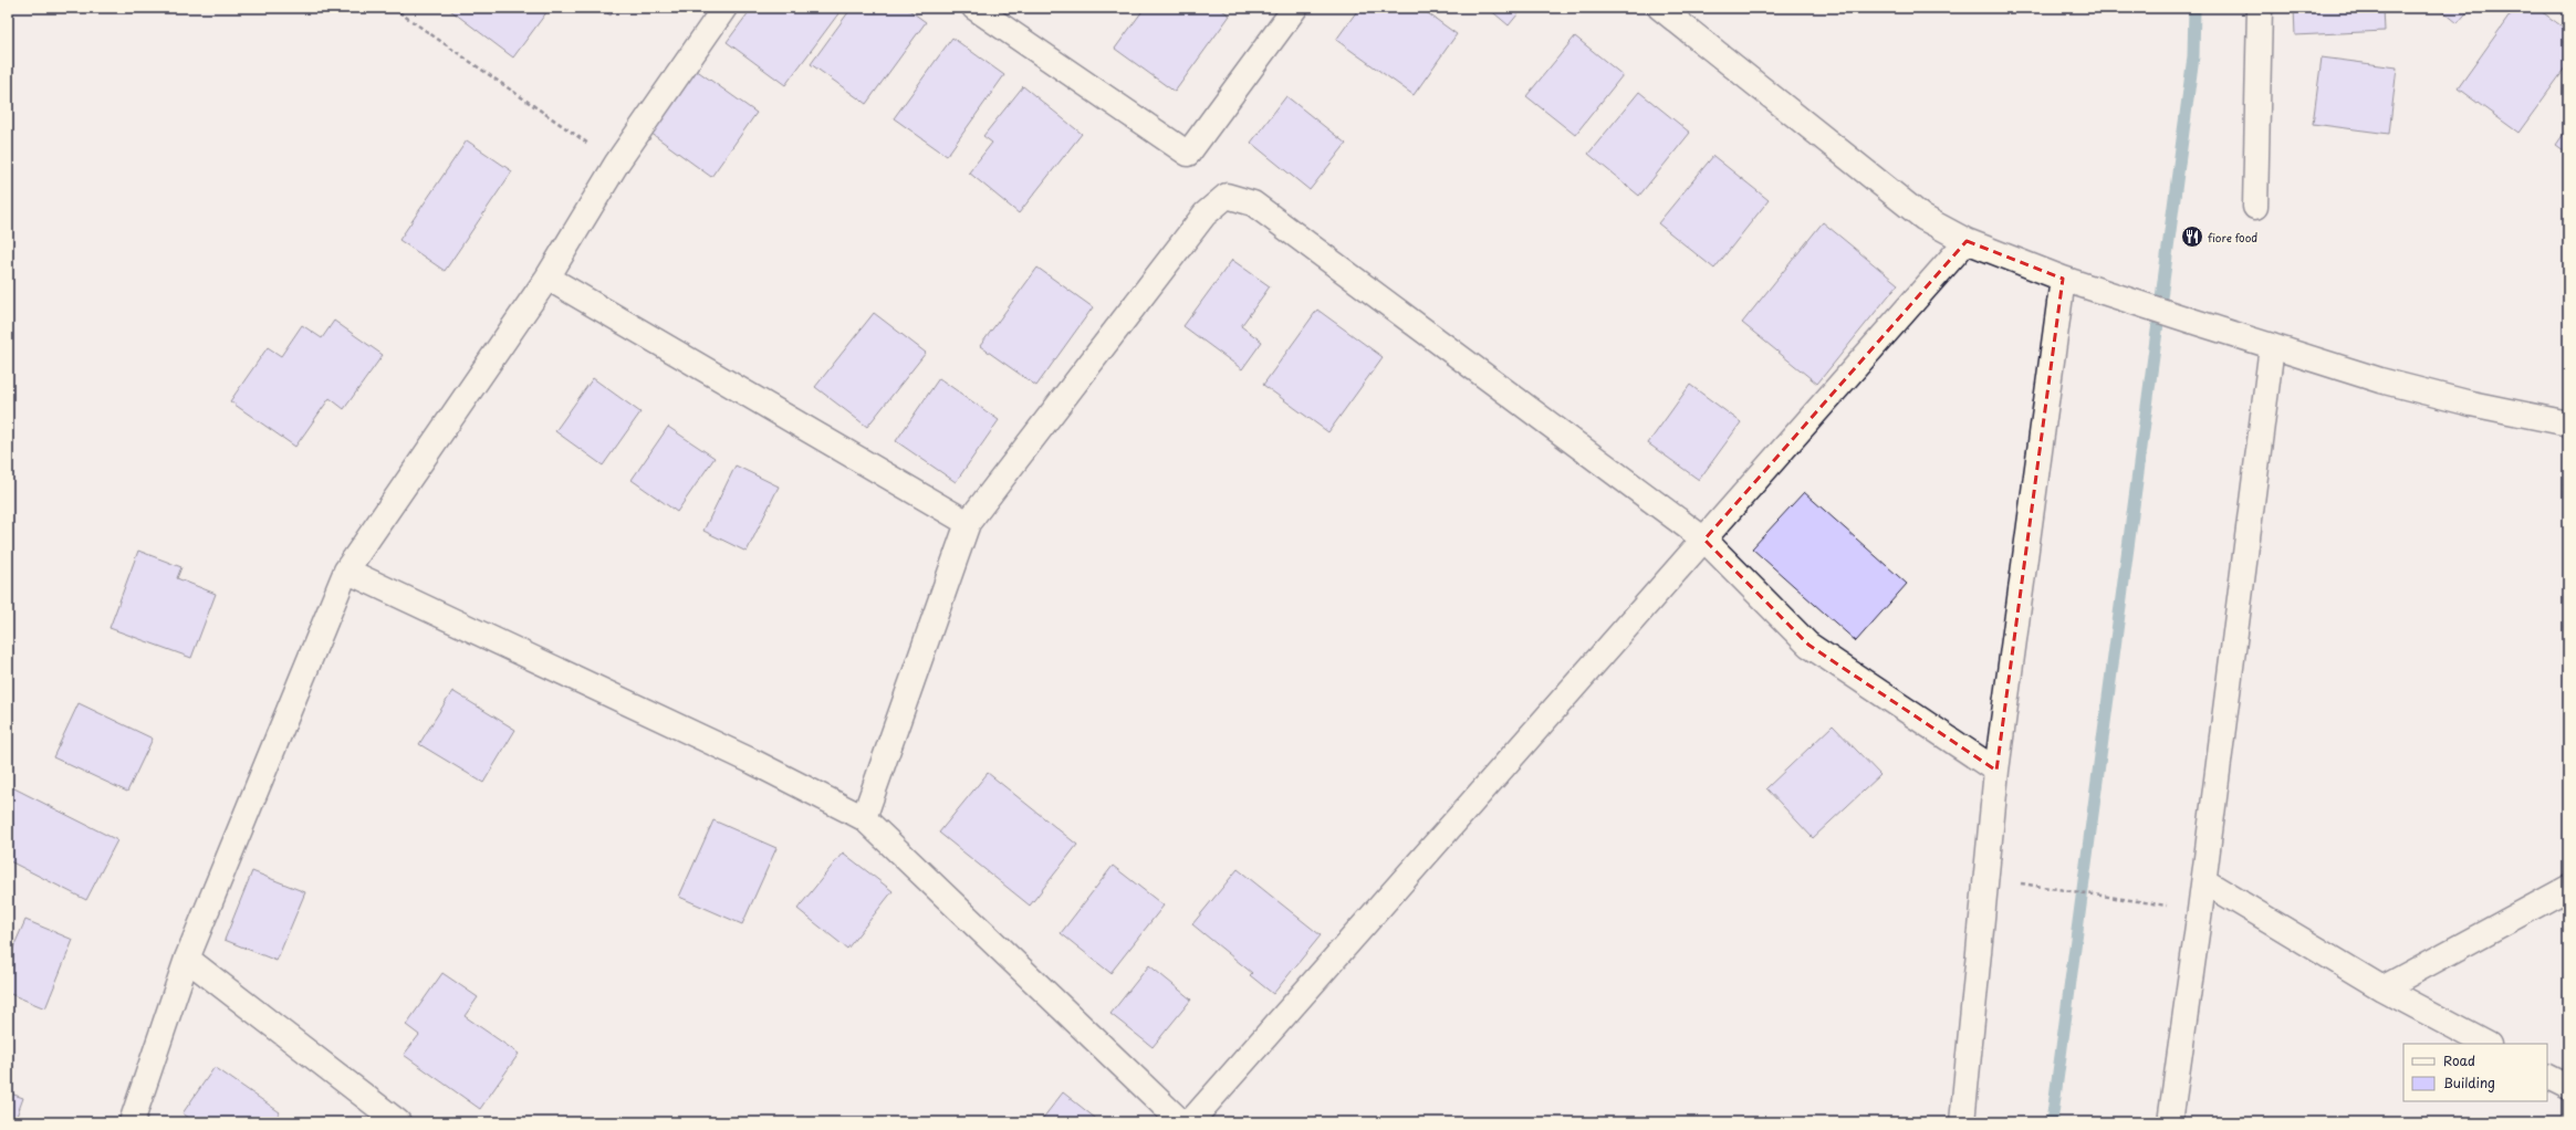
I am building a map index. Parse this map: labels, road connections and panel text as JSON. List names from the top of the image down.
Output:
{
  "places": {
    "restaurant": ["fiore food"]
  },
  "legend": ["Road", "Building"]
}
